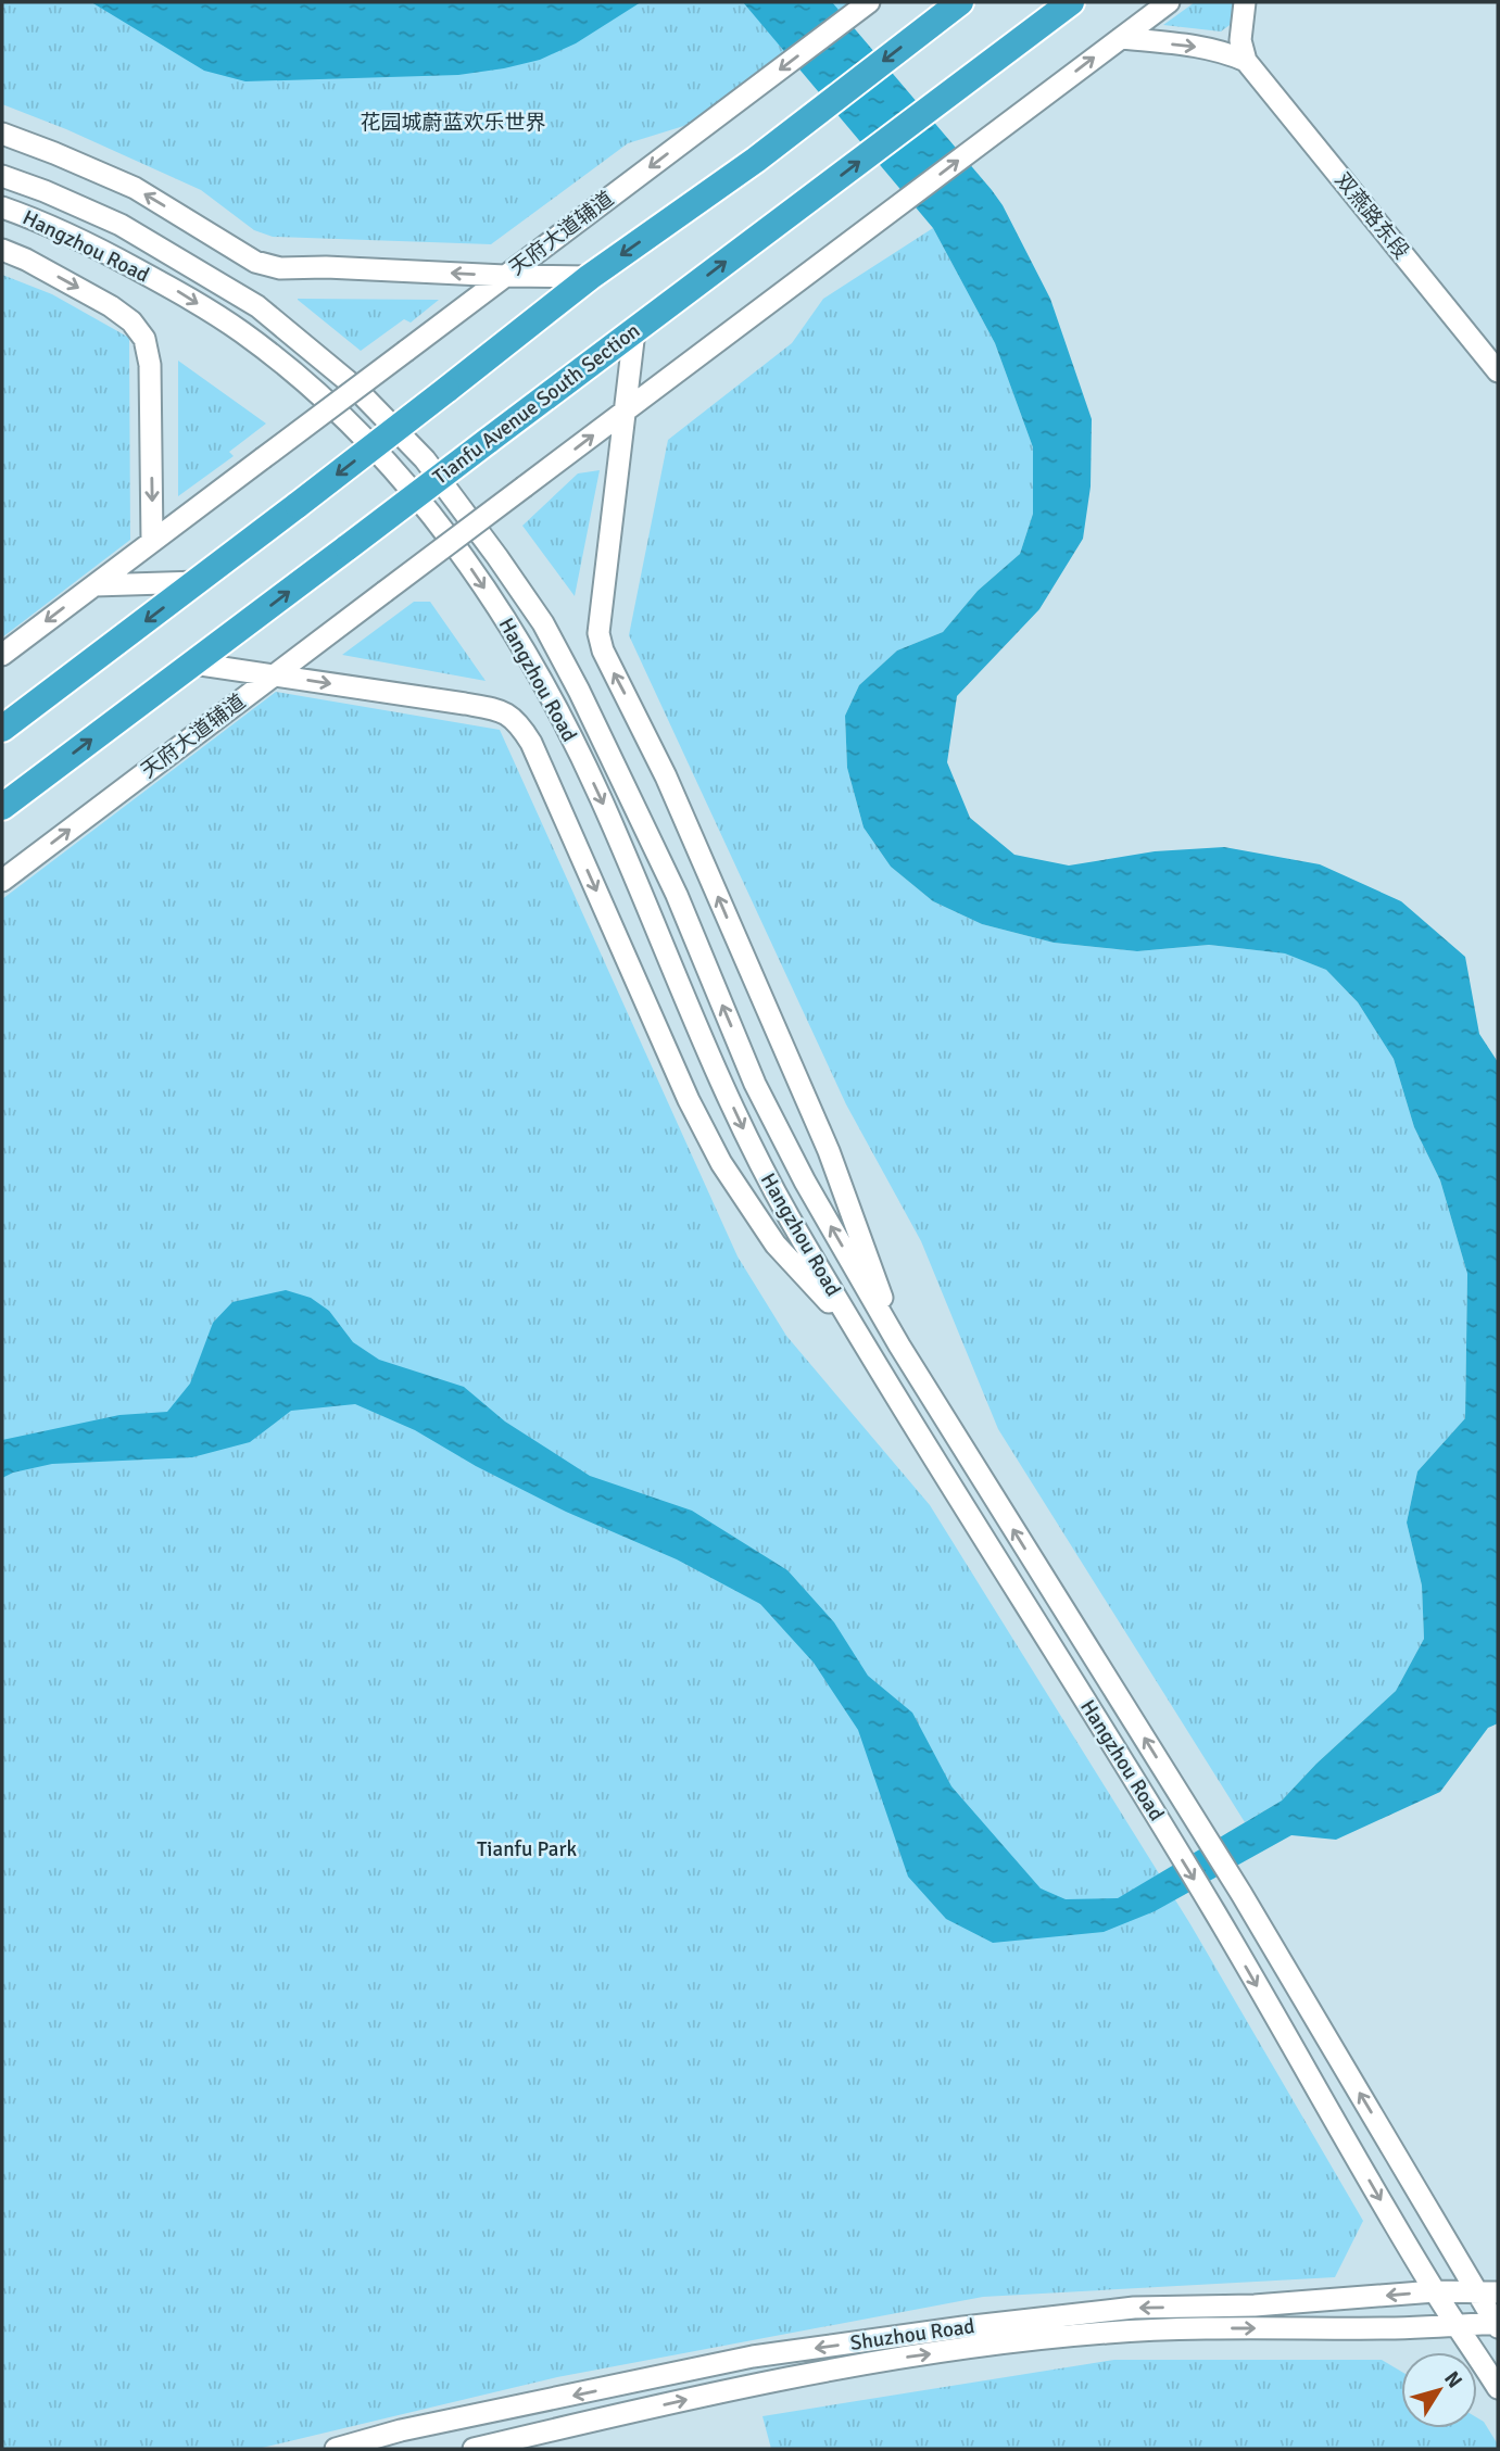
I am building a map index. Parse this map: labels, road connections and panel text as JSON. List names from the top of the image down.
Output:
{
  "streets": {
    "highway": ["Tianfu Avenue South Section"],
    "main road": [
      "双燕路东段",
      "天府大道辅道",
      "Hangzhou Road",
      "Shuzhou Road"
    ]
  },
  "crossings": [
    ["Hangzhou Road", "Shuzhou Road"]
  ],
  "parks": ["花园城蔚蓝欢乐世界", "Tianfu Park"],
  "north": "top right"
}
